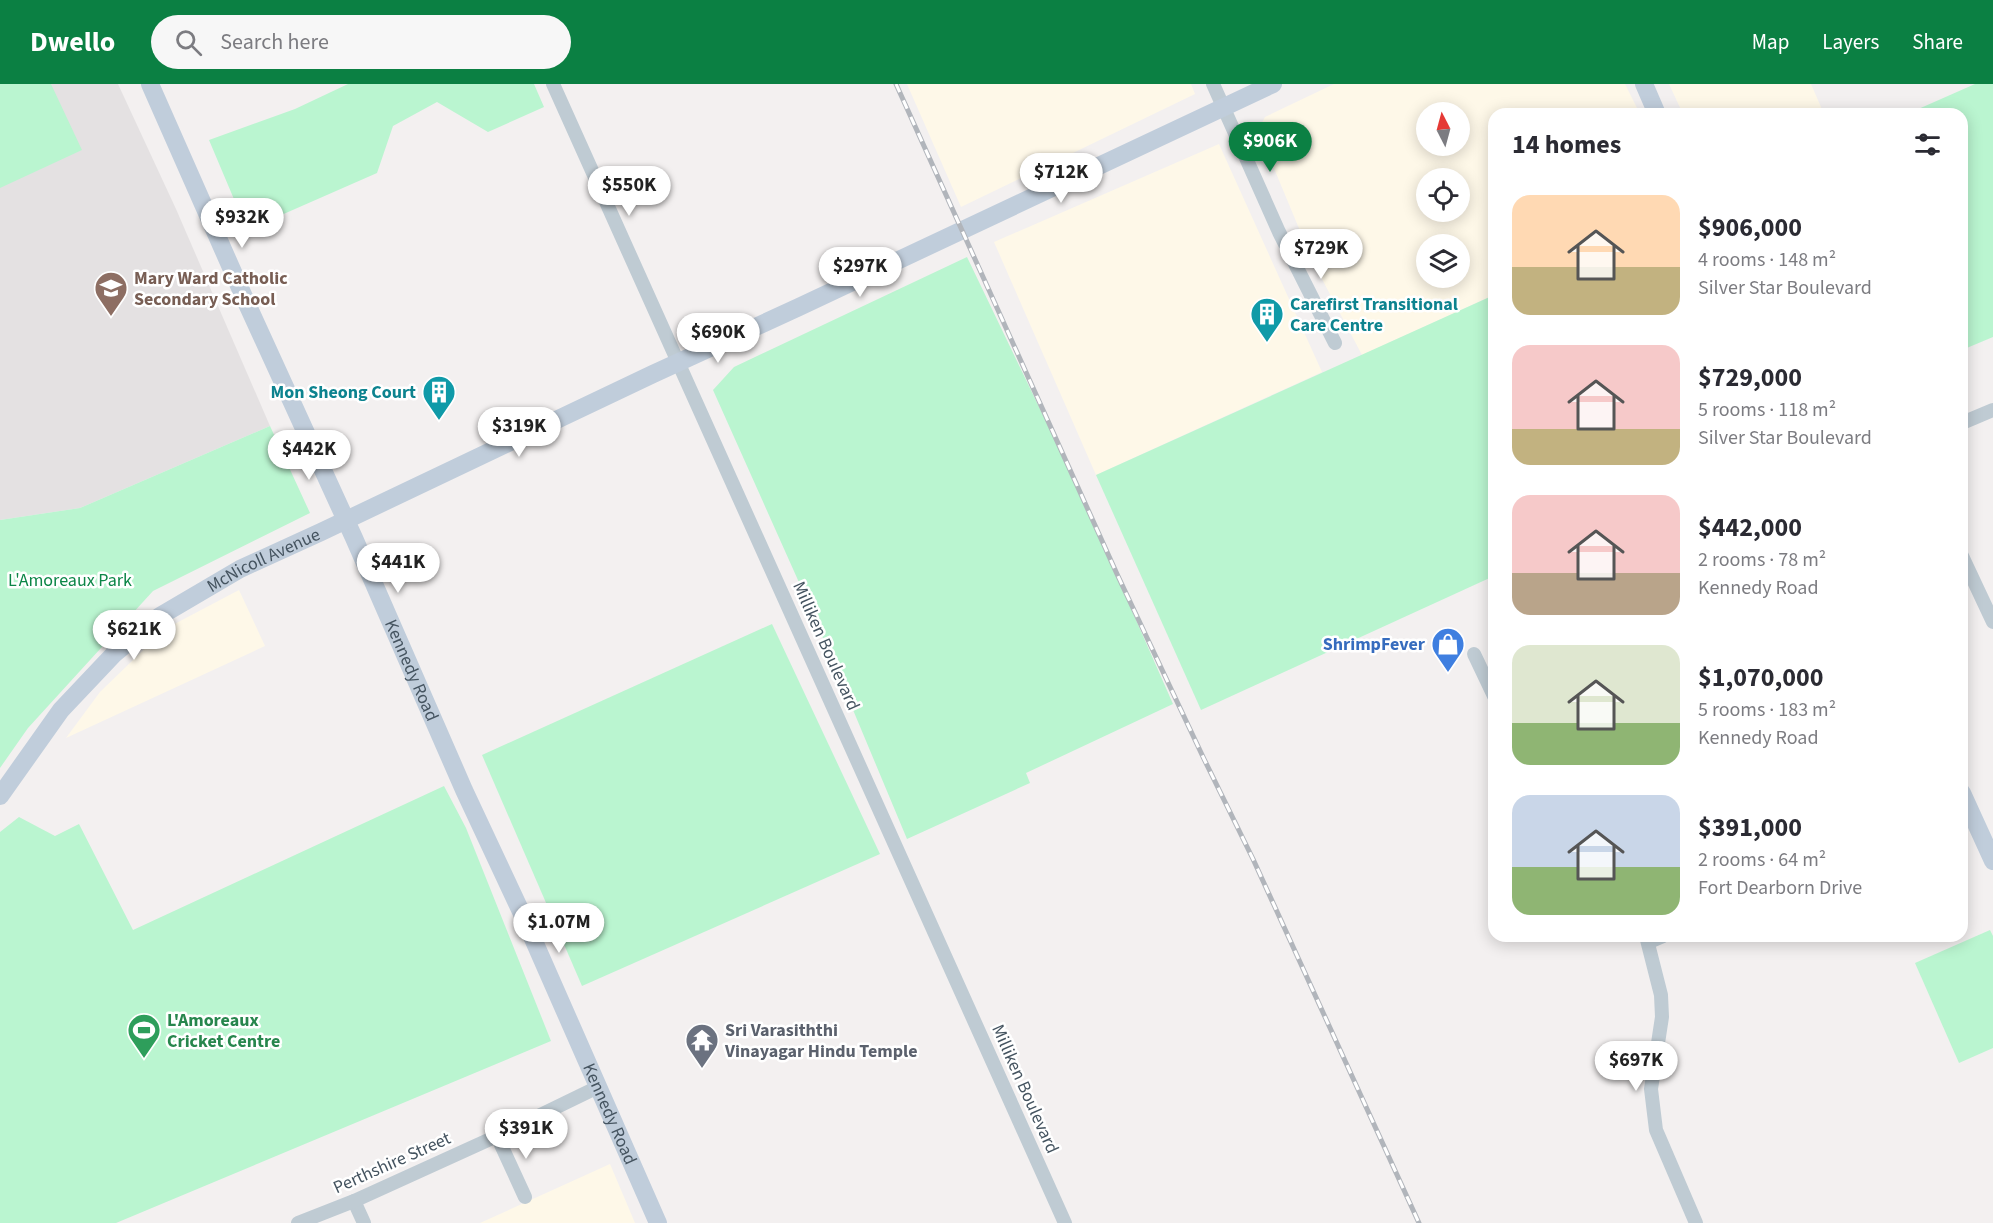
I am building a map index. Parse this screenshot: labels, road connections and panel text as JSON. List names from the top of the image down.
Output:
{
  "streets": {
    "main road": ["McNicoll Avenue", "Kennedy Road"],
    "street": ["Milliken Boulevard", "Perthshire Street"]
  },
  "crossings": [
    ["McNicoll Avenue", "Milliken Boulevard"],
    ["McNicoll Avenue", "Kennedy Road"],
    ["Kennedy Road", "Perthshire Street"]
  ],
  "parks": ["L'Amoreaux Park"],
  "places": {
    "school or university": ["Mary Ward Catholic Secondary School"],
    "building": ["Carefirst Transitional Care Centre", "Mon Sheong Court"],
    "shop": ["ShrimpFever"],
    "sports": ["L'Amoreaux Cricket Centre"],
    "temple": ["Sri Varasiththi Vinayagar Hindu Temple"]
  },
  "north": "top",
  "page": {
    "header": "Dwello",
    "search": "Search here",
    "nav": ["Map", "Layers", "Share"],
    "heading": "14 homes",
    "price": [
      "$906K",
      "$712K",
      "$550K",
      "$932K",
      "$729K",
      "$297K",
      "$690K",
      "$319K",
      "$442K",
      "$441K",
      "$621K",
      "$1.07M",
      "$697K",
      "$391K"
    ],
    "list": [
      {
        "name": "$906,000",
        "note": "4 rooms · 148 m² · Silver Star Boulevard"
      },
      {
        "name": "$729,000",
        "note": "5 rooms · 118 m² · Silver Star Boulevard"
      },
      {
        "name": "$442,000",
        "note": "2 rooms · 78 m² · Kennedy Road"
      },
      {
        "name": "$1,070,000",
        "note": "5 rooms · 183 m² · Kennedy Road"
      },
      {
        "name": "$391,000",
        "note": "2 rooms · 64 m² · Fort Dearborn Drive"
      }
    ]
  }
}
